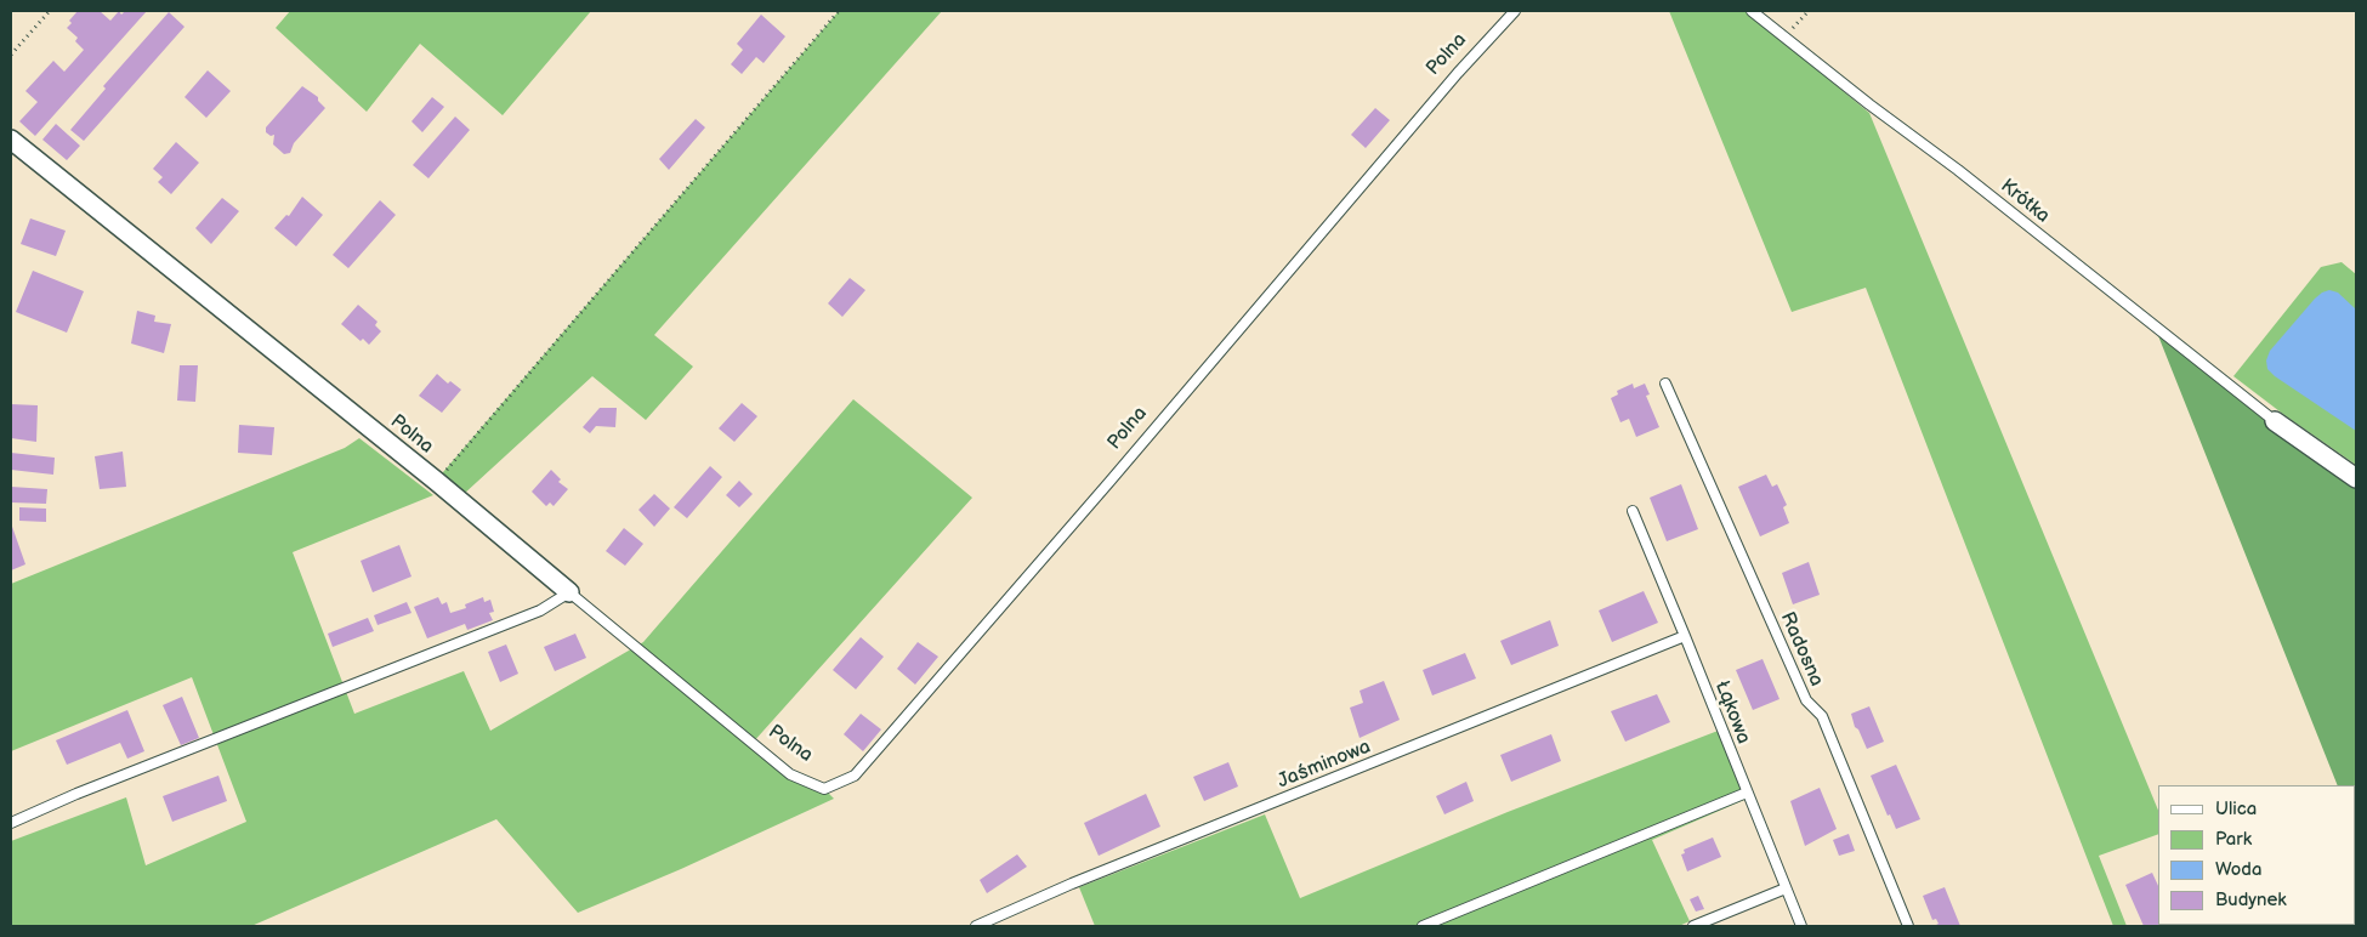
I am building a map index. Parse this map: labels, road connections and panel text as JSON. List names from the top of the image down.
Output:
{
  "streets": {
    "street": ["Polna"],
    "lane": [
      "Krótka",
      "Radosna",
      "Łąkowa",
      "Jaśminowa"
    ]
  },
  "crossings": [
    ["Łąkowa", "Jaśminowa"]
  ],
  "legend": [
    "Ulica",
    "Park",
    "Woda",
    "Budynek"
  ]
}
